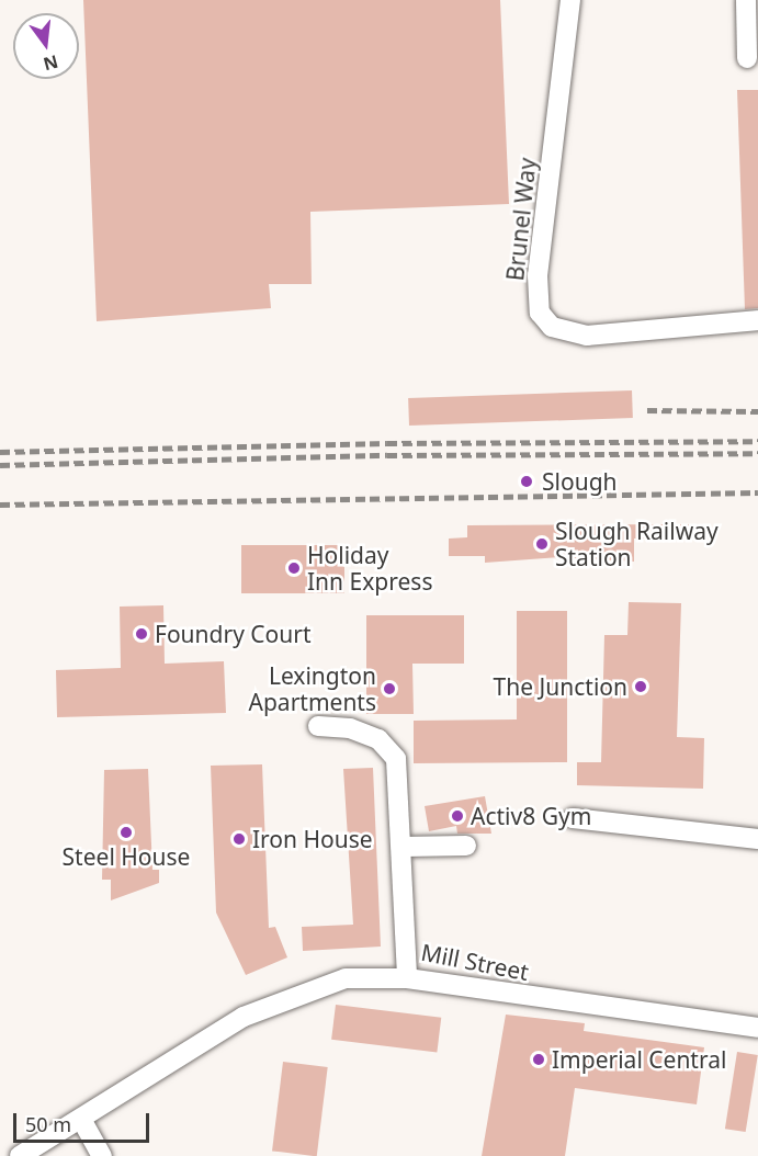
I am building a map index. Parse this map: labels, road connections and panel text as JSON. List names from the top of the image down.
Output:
{
  "streets": {
    "street": ["Brunel Way", "Mill Street"]
  },
  "places": [
    "Slough",
    "Slough Railway Station",
    "Holiday Inn Express",
    "Foundry Court",
    "The Junction",
    "Lexington Apartments",
    "Activ8 Gym",
    "Steel House",
    "Iron House",
    "Imperial Central"
  ],
  "scale_bar": "50 m",
  "north": "bottom"
}
